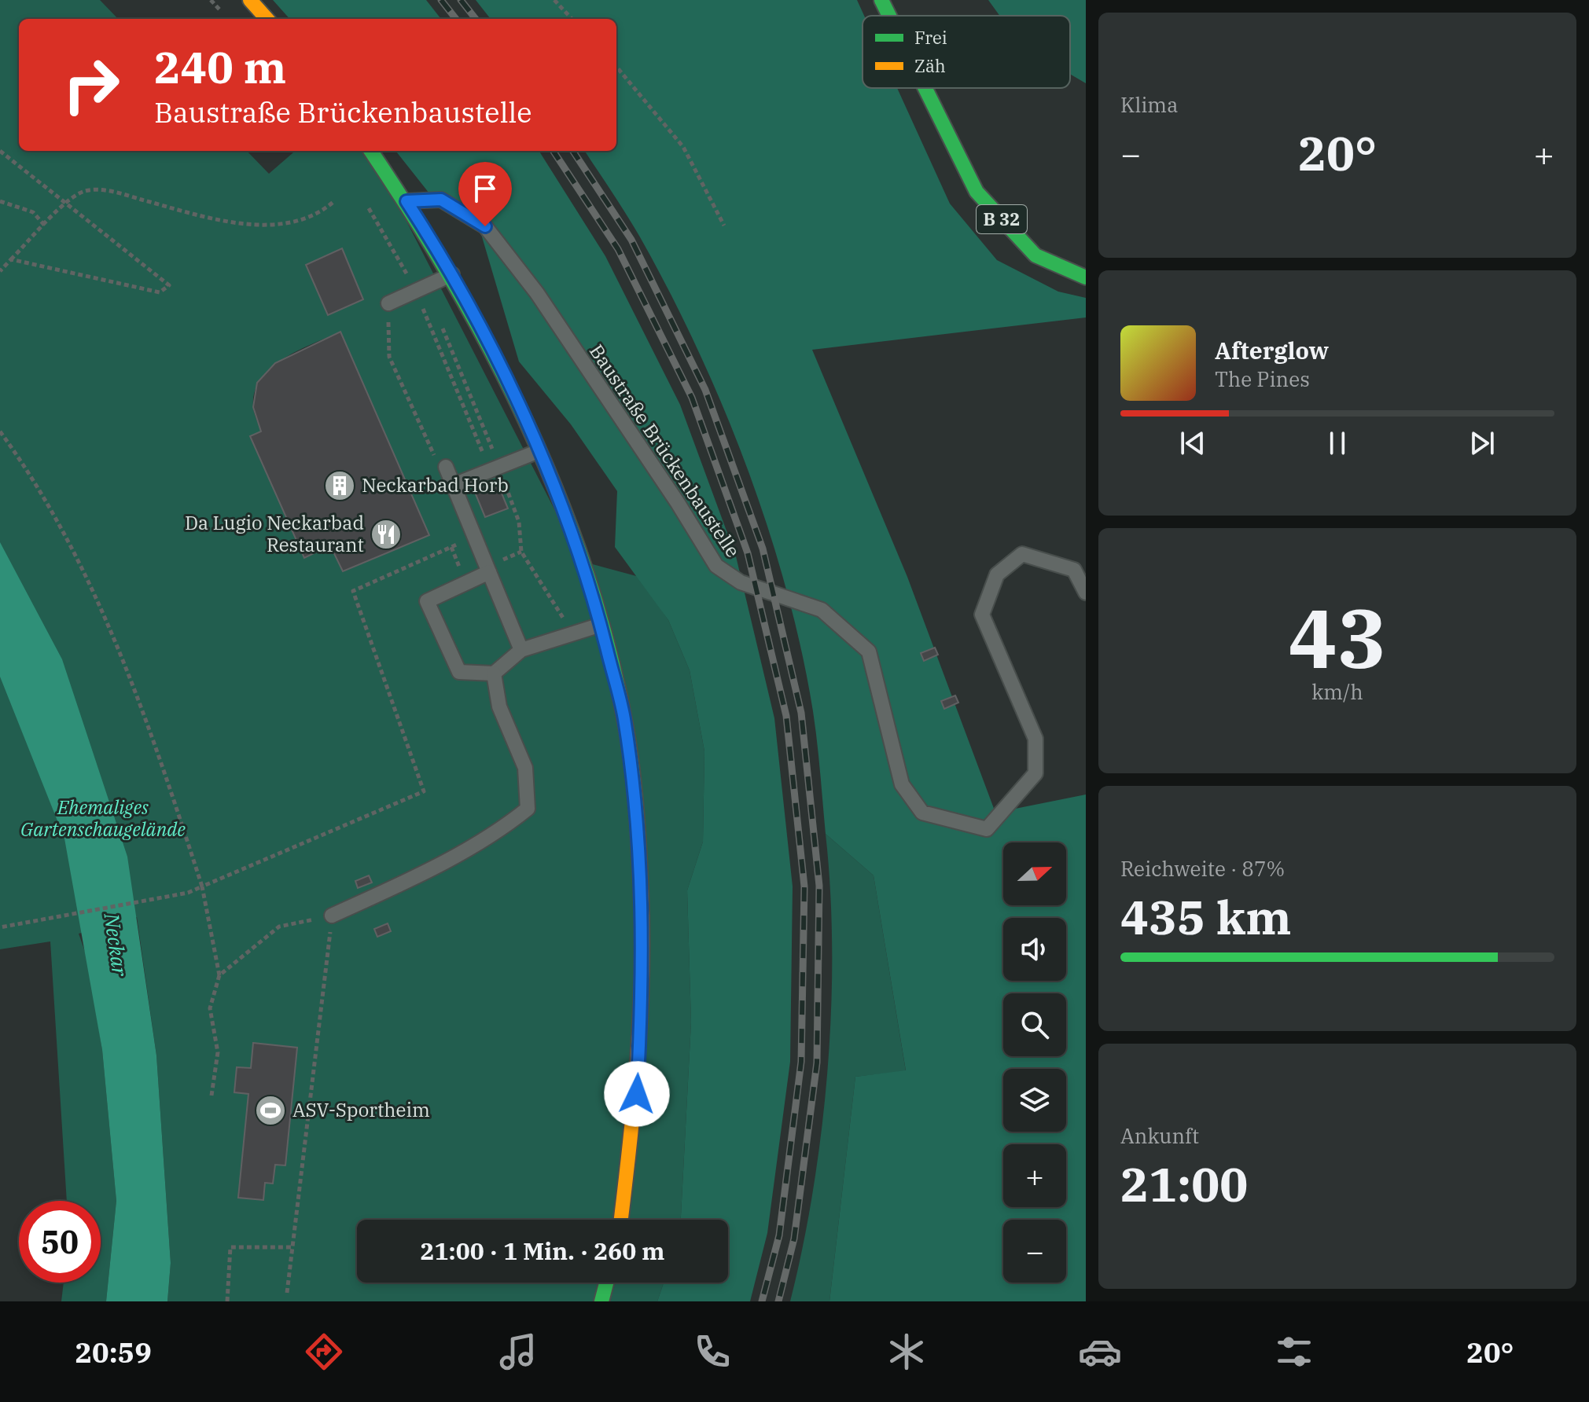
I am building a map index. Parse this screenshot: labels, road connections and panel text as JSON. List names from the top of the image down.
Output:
{
  "streets": {
    "main road": ["B 32"],
    "lane": ["Baustraße Brückenbaustelle"]
  },
  "water": ["Neckar"],
  "parks": ["Ehemaliges Gartenschaugelände"],
  "places": {
    "building": ["Neckarbad Horb"],
    "restaurant": ["Da Lugio Neckarbad Restaurant"],
    "sports": ["ASV-Sportheim"]
  },
  "legend": ["Frei", "Zäh"],
  "north": "right",
  "page": {
    "tile": [
      "Klima",
      ["43", "km/h"],
      ["Reichweite · 87%", "435 km"],
      ["Ankunft", "21:00"]
    ],
    "turn": ["240 m", "Baustraße Brückenbaustelle"],
    "heat": ["−", "20°", "+"],
    "song": ["Afterglow", "The Pines"],
    "map_buttons": ["+", "−"],
    "limit": "50",
    "trip": "21:00 · 1 Min. · 260 m",
    "tabs": ["20:59", "20°"]
  }
}
